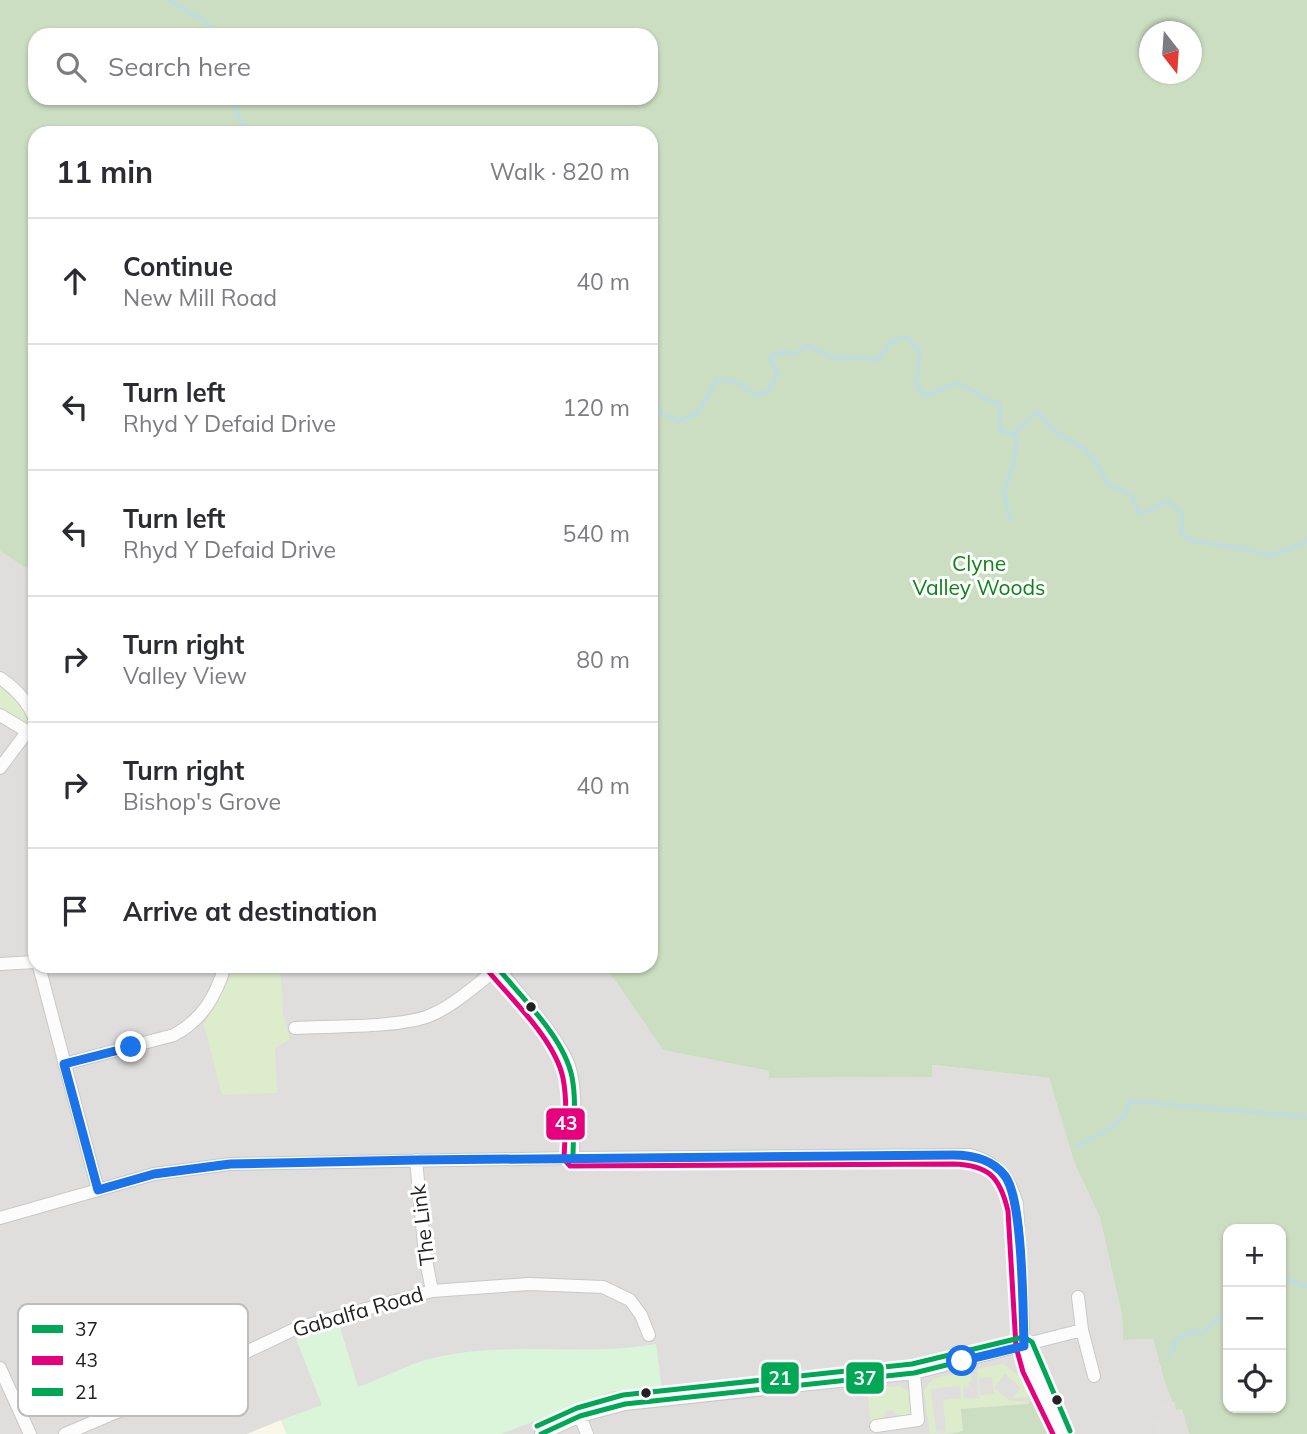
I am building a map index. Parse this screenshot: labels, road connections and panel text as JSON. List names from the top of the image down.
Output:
{
  "streets": {
    "street": ["The Link", "Gabalfa Road"]
  },
  "crossings": [
    ["The Link", "Gabalfa Road"]
  ],
  "parks": ["Clyne Valley Woods"],
  "lines": ["transit line 37", "transit line 43", "transit line 21"],
  "legend": ["37", "43", "21"],
  "north": "bottom",
  "page": {
    "search": "Search here",
    "heading": ["11 min", "Walk · 820 m"],
    "list": [
      ["Continue", "New Mill Road", "40 m"],
      ["Turn left", "Rhyd Y Defaid Drive", "120 m"],
      ["Turn left", "Rhyd Y Defaid Drive", "540 m"],
      ["Turn right", "Valley View", "80 m"],
      ["Turn right", "Bishop's Grove", "40 m"],
      "Arrive at destination"
    ],
    "map_buttons": ["+", "−"]
  }
}
